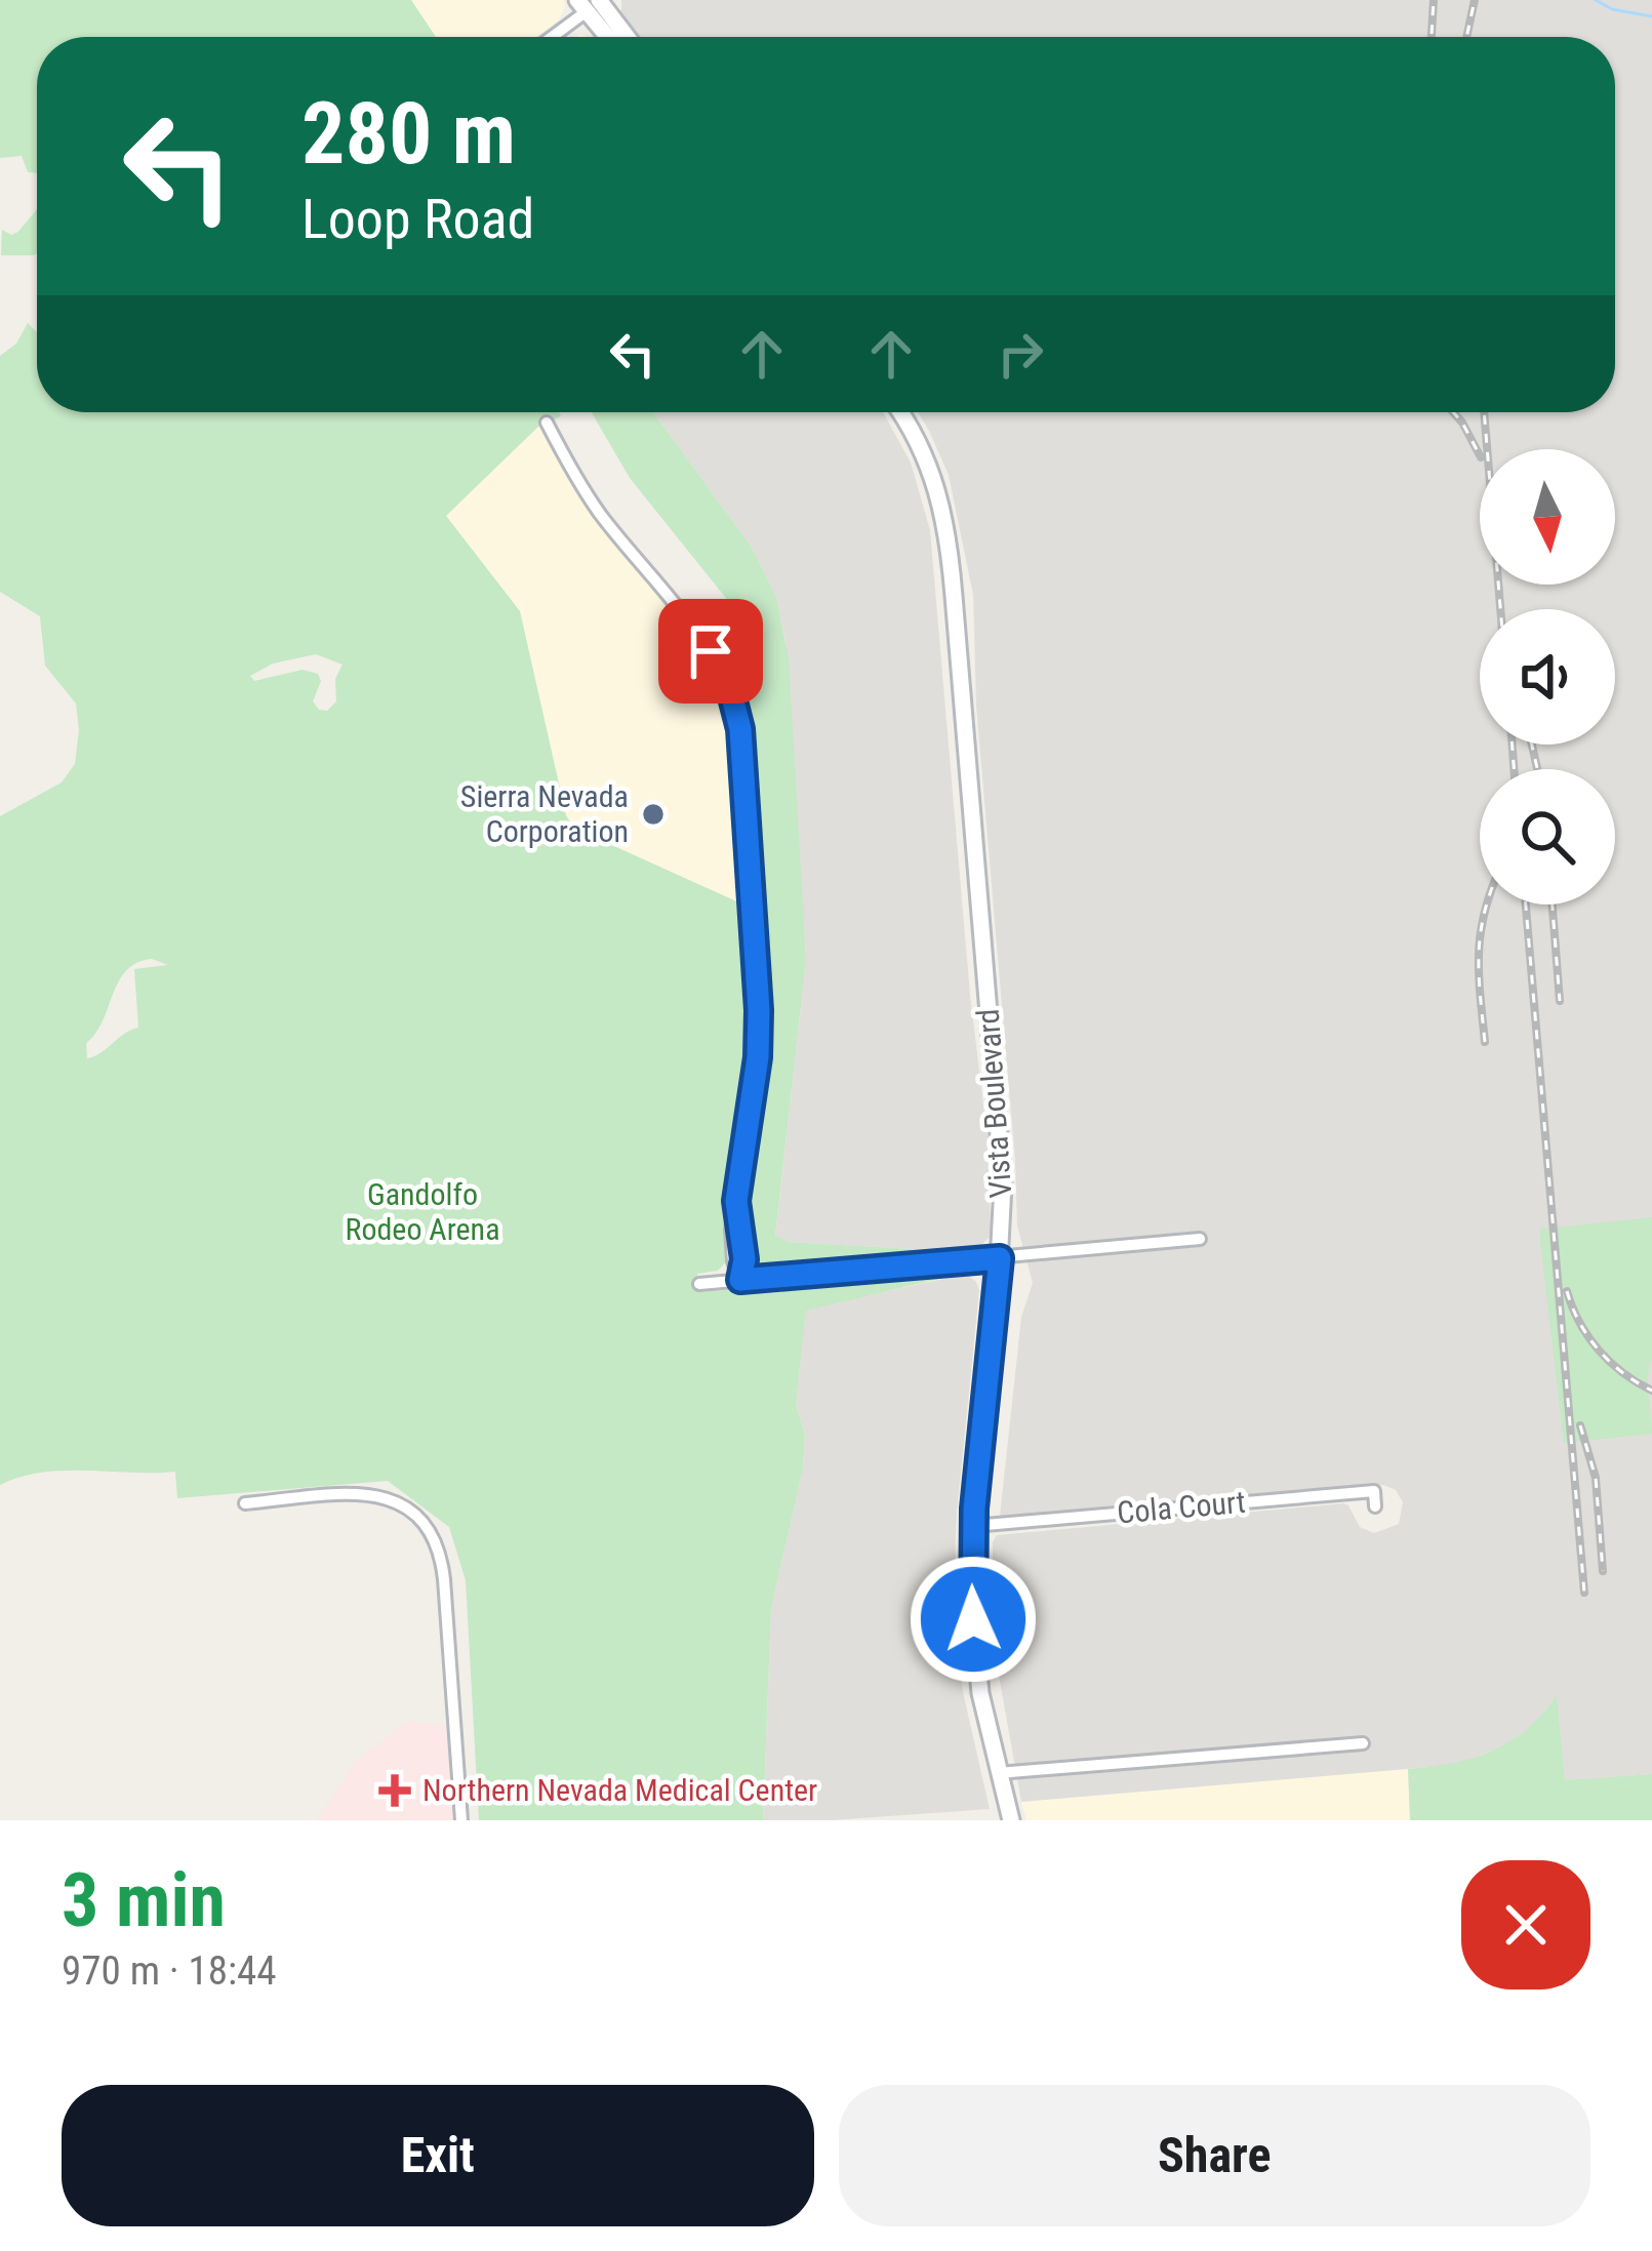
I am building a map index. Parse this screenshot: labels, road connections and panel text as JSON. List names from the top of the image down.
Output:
{
  "streets": {
    "main road": ["Vista Boulevard"],
    "street": ["Cola Court"]
  },
  "crossings": [
    ["Vista Boulevard", "Cola Court"]
  ],
  "parks": ["Gandolfo Rodeo Arena"],
  "places": {
    "other": ["Sierra Nevada Corporation"],
    "health": ["Northern Nevada Medical Center"]
  },
  "north": "bottom",
  "page": {
    "turn": ["280 m", "Loop Road"],
    "heading": ["3 min", "970 m · 18:44"],
    "buttons": ["Exit", "Share"]
  }
}
